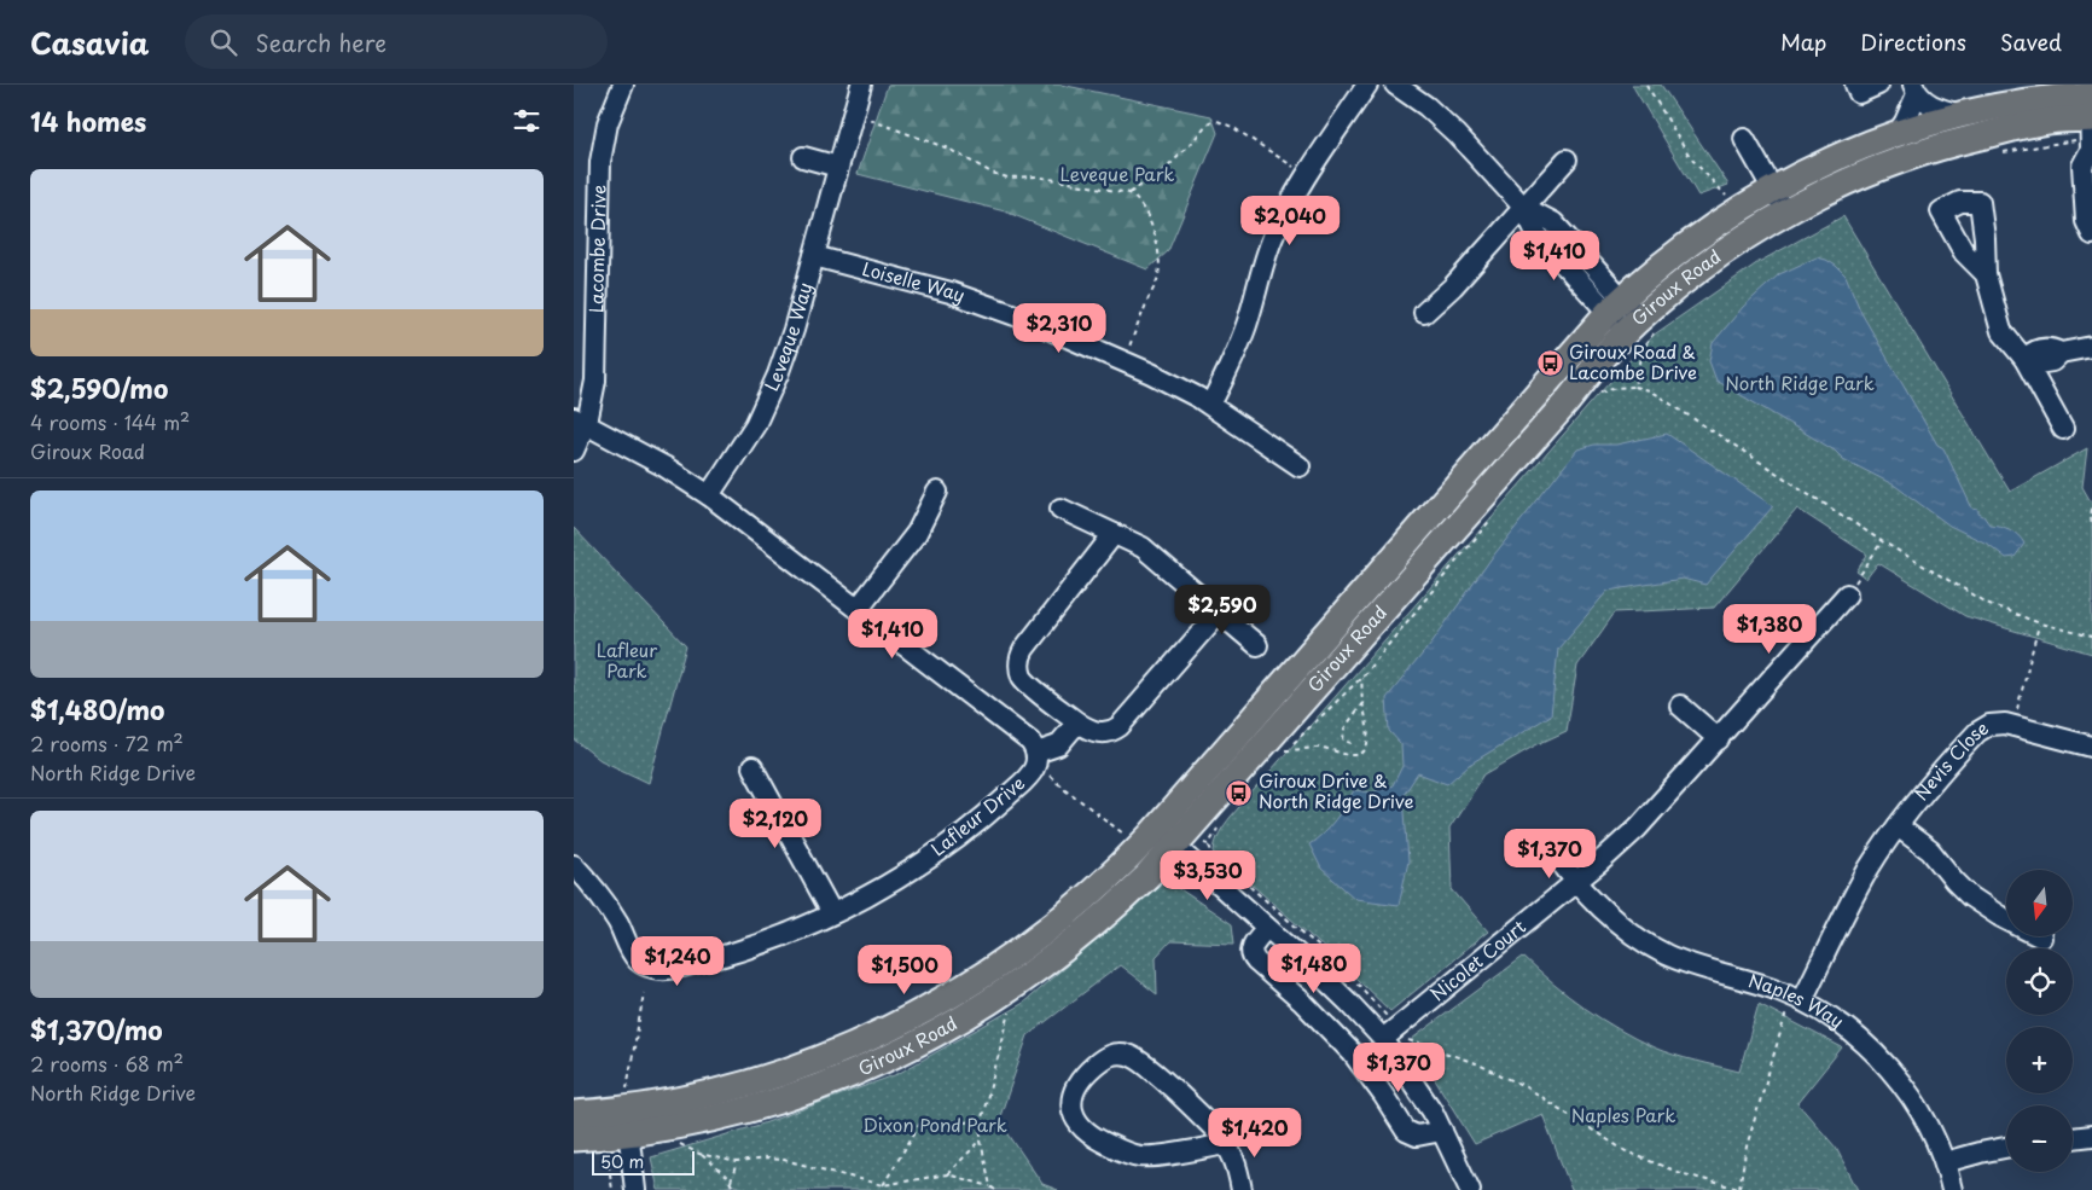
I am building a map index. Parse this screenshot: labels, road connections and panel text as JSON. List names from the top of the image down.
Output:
{
  "streets": {
    "main road": ["Giroux Road"],
    "street": [
      "Lacombe Drive",
      "Loiselle Way",
      "Leveque Way",
      "Nevis Close",
      "Lafleur Drive",
      "Nicolet Court",
      "Naples Way"
    ]
  },
  "crossings": [
    ["Loiselle Way", "Leveque Way"],
    ["Nevis Close", "Naples Way"],
    ["Nicolet Court", "Naples Way"]
  ],
  "parks": [
    "Leveque Park",
    "North Ridge Park",
    "Lafleur Park",
    "Naples Park",
    "Dixon Pond Park"
  ],
  "places": {
    "bus stop": ["Giroux Road & Lacombe Drive", "Giroux Drive & North Ridge Drive"]
  },
  "scale_bar": "50 m",
  "north": "bottom",
  "page": {
    "header": "Casavia",
    "search": "Search here",
    "nav": ["Map", "Directions", "Saved"],
    "heading": "14 homes",
    "list": [
      {
        "name": "$2,590/mo",
        "note": "4 rooms · 144 m² · Giroux Road"
      },
      {
        "name": "$1,480/mo",
        "note": "2 rooms · 72 m² · North Ridge Drive"
      },
      {
        "name": "$1,370/mo",
        "note": "2 rooms · 68 m² · North Ridge Drive"
      }
    ],
    "price": [
      "$2,040",
      "$1,410",
      "$2,310",
      "$2,590",
      "$1,380",
      "$1,410",
      "$2,120",
      "$1,370",
      "$3,530",
      "$1,240",
      "$1,480",
      "$1,500",
      "$1,370",
      "$1,420"
    ],
    "map_buttons": ["+", "−"],
    "scale": "50 m"
  }
}
